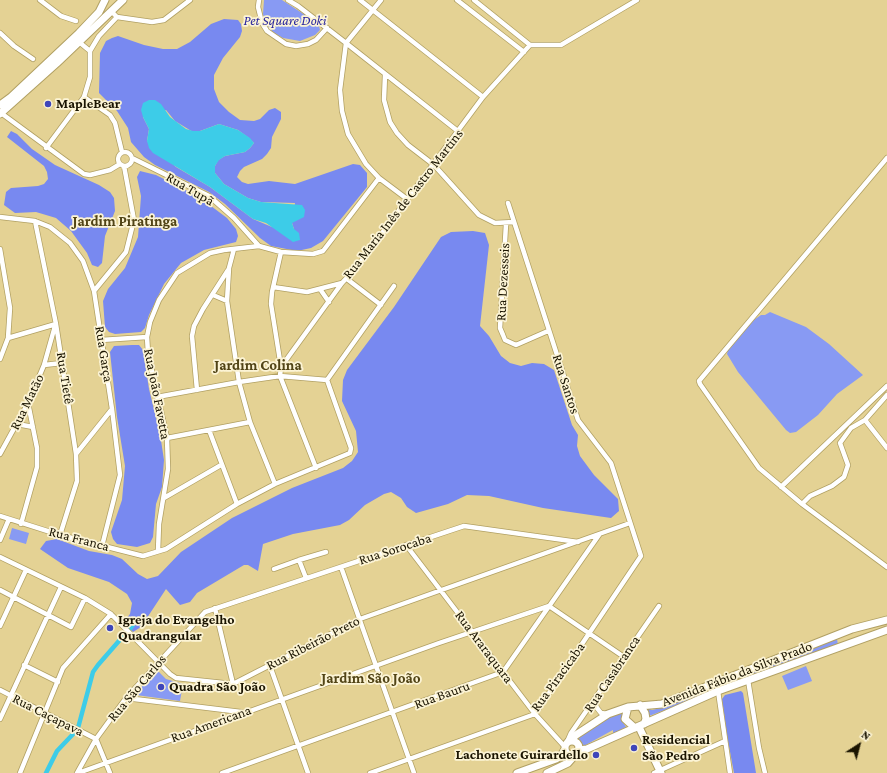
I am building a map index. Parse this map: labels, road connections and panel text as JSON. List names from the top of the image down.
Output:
{
  "streets": {
    "main road": ["Avenida Fábio da Silva Prado"],
    "street": [
      "Rua Tupã",
      "Rua Maria Inês de Castro Martins",
      "Rua Dezesseis",
      "Rua Garça",
      "Rua Tietê",
      "Rua Santos",
      "Rua João Favetta",
      "Rua Matão",
      "Rua Franca",
      "Rua Sorocaba",
      "Rua Ribeirão Preto",
      "Rua Araraquara",
      "Rua Casabranca",
      "Rua Piracicaba",
      "Rua São Carlos",
      "Rua Bauru",
      "Rua Caçapava",
      "Rua Americana"
    ]
  },
  "crossings": [
    ["Rua Tupã", "Rua João Favetta"],
    ["Rua Dezesseis", "Rua Santos"],
    ["Rua Garça", "Rua Tietê"],
    ["Rua Garça", "Rua Franca"],
    ["Rua Tietê", "Rua Matão"],
    ["Rua Tietê", "Rua Franca"],
    ["Rua Santos", "Rua Ribeirão Preto"],
    ["Rua Santos", "Rua Piracicaba"],
    ["Rua João Favetta", "Rua Franca"],
    ["Rua Sorocaba", "Rua Ribeirão Preto"],
    ["Rua Sorocaba", "Rua Araraquara"],
    ["Rua Sorocaba", "Rua São Carlos"],
    ["Rua Ribeirão Preto", "Rua Araraquara"],
    ["Rua Araraquara", "Rua Casabranca"],
    ["Rua Araraquara", "Avenida Fábio da Silva Prado"],
    ["Rua Araraquara", "Rua Piracicaba"],
    ["Rua Araraquara", "Rua Bauru"],
    ["Rua Araraquara", "Rua Americana"],
    ["Rua Casabranca", "Avenida Fábio da Silva Prado"],
    ["Rua São Carlos", "Rua Caçapava"],
    ["Rua São Carlos", "Rua Americana"]
  ],
  "districts": ["Jardim Piratinga", "Jardim Colina", "Jardim São João"],
  "parks": ["Pet Square Doki"],
  "places": [
    "MapleBear",
    "Igreja do Evangelho Quadrangular",
    "Quadra São João",
    "Residencial São Pedro",
    "Lachonete Guirardello"
  ],
  "north": "top right"
}
